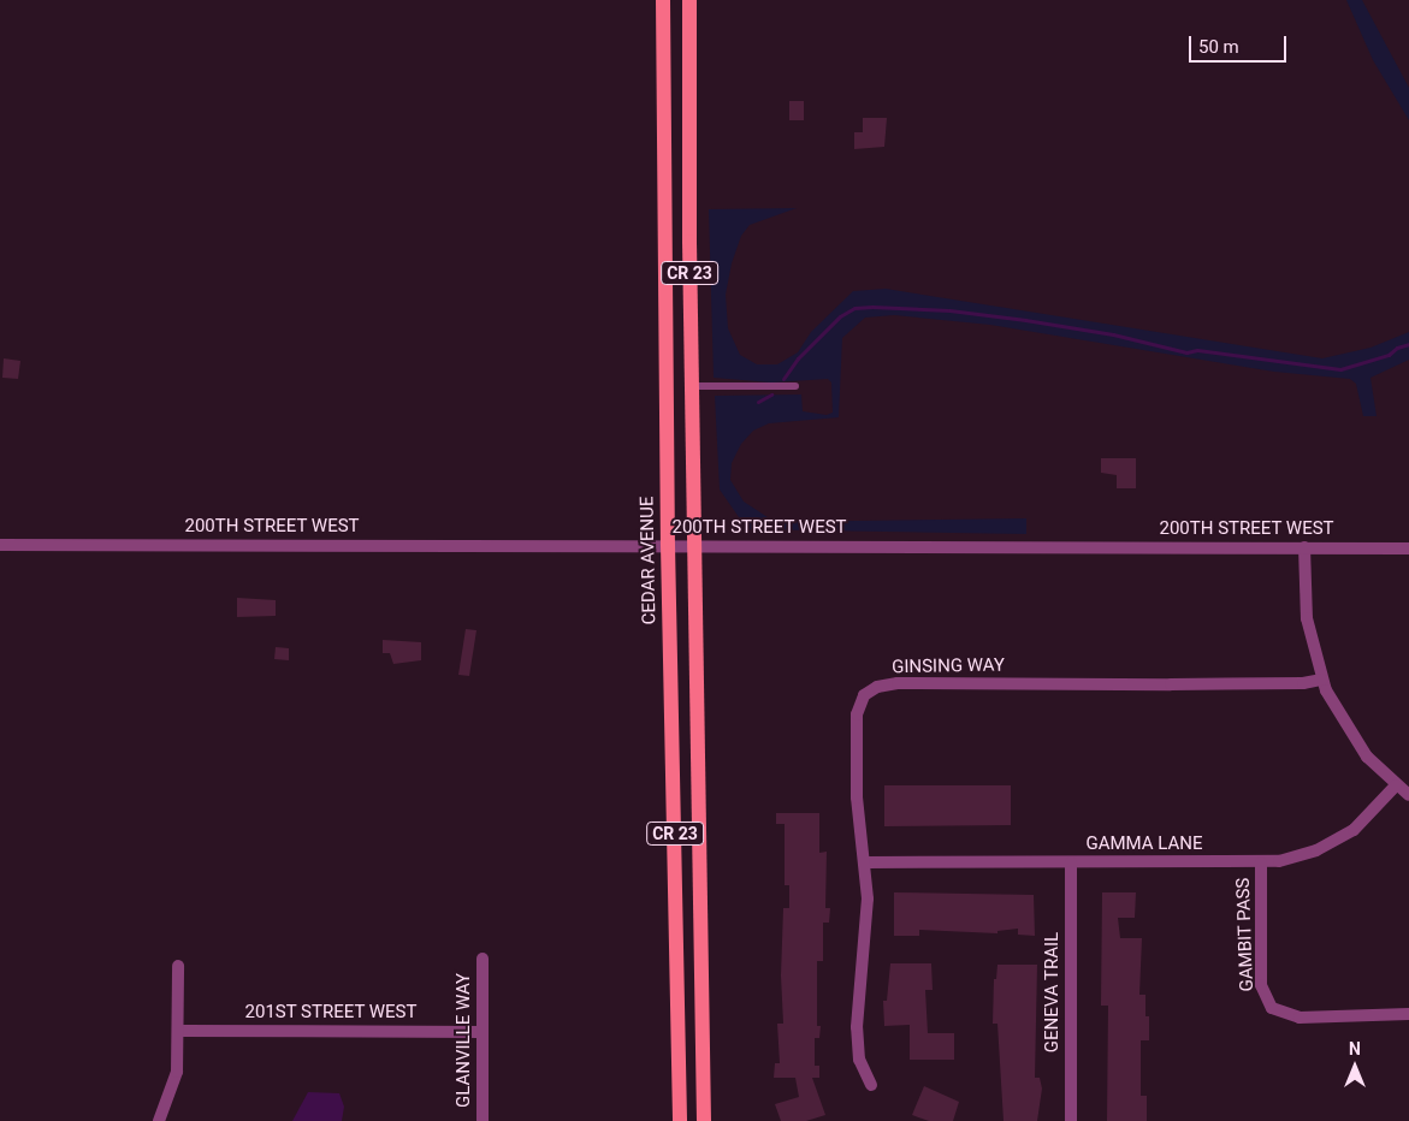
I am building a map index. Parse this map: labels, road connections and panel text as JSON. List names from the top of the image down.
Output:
{
  "streets": {
    "main road": ["CR 23", "CEDAR AVENUE"],
    "street": [
      "200TH STREET WEST",
      "GINSING WAY",
      "GAMMA LANE",
      "GAMBIT PASS",
      "GENEVA TRAIL",
      "201ST STREET WEST",
      "GLANVILLE WAY"
    ]
  },
  "crossings": [
    ["CR 23", "200TH STREET WEST"],
    ["200TH STREET WEST", "CEDAR AVENUE"],
    ["GINSING WAY", "GAMMA LANE"],
    ["GAMMA LANE", "GAMBIT PASS"],
    ["GAMMA LANE", "GENEVA TRAIL"],
    ["201ST STREET WEST", "GLANVILLE WAY"]
  ],
  "scale_bar": "50 m",
  "north": "top"
}
